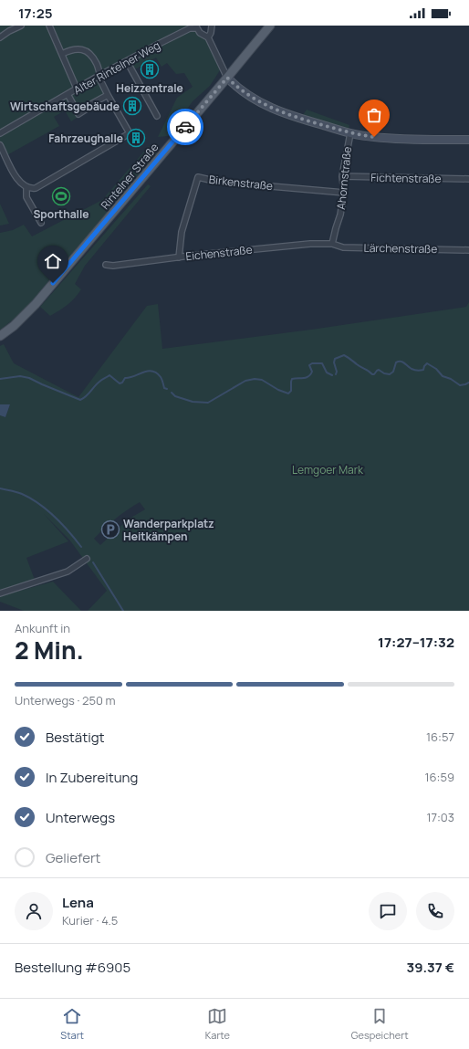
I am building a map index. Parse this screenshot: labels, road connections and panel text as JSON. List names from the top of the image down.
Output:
{
  "streets": {
    "main road": ["Rintelner Straße"],
    "street": [
      "Alter Rintelner Weg",
      "Ahornstraße",
      "Fichtenstraße",
      "Birkenstraße",
      "Lärchenstraße",
      "Eichenstraße"
    ]
  },
  "crossings": [
    ["Alter Rintelner Weg", "Rintelner Straße"],
    ["Ahornstraße", "Fichtenstraße"],
    ["Ahornstraße", "Birkenstraße"],
    ["Ahornstraße", "Lärchenstraße"],
    ["Ahornstraße", "Eichenstraße"],
    ["Birkenstraße", "Eichenstraße"],
    ["Lärchenstraße", "Eichenstraße"]
  ],
  "parks": ["Lemgoer Mark"],
  "places": {
    "building": ["Heizzentrale", "Wirtschaftsgebäude", "Fahrzeughalle"],
    "sports": ["Sporthalle"],
    "parking": ["Wanderparkplatz Heitkämpen"]
  },
  "page": {
    "status": "17:25",
    "heading": ["2 Min.", "Ankunft in", "17:27–17:32"],
    "panel": [
      "Lena",
      "Kurier · 4.5",
      "Bestellung #6905",
      "39.37 €"
    ],
    "bar": "Unterwegs · 250 m",
    "list": [
      ["Bestätigt", "16:57"],
      ["In Zubereitung", "16:59"],
      ["Unterwegs", "17:03"],
      "Geliefert"
    ],
    "tabs": ["Start", "Karte", "Gespeichert"]
  }
}
